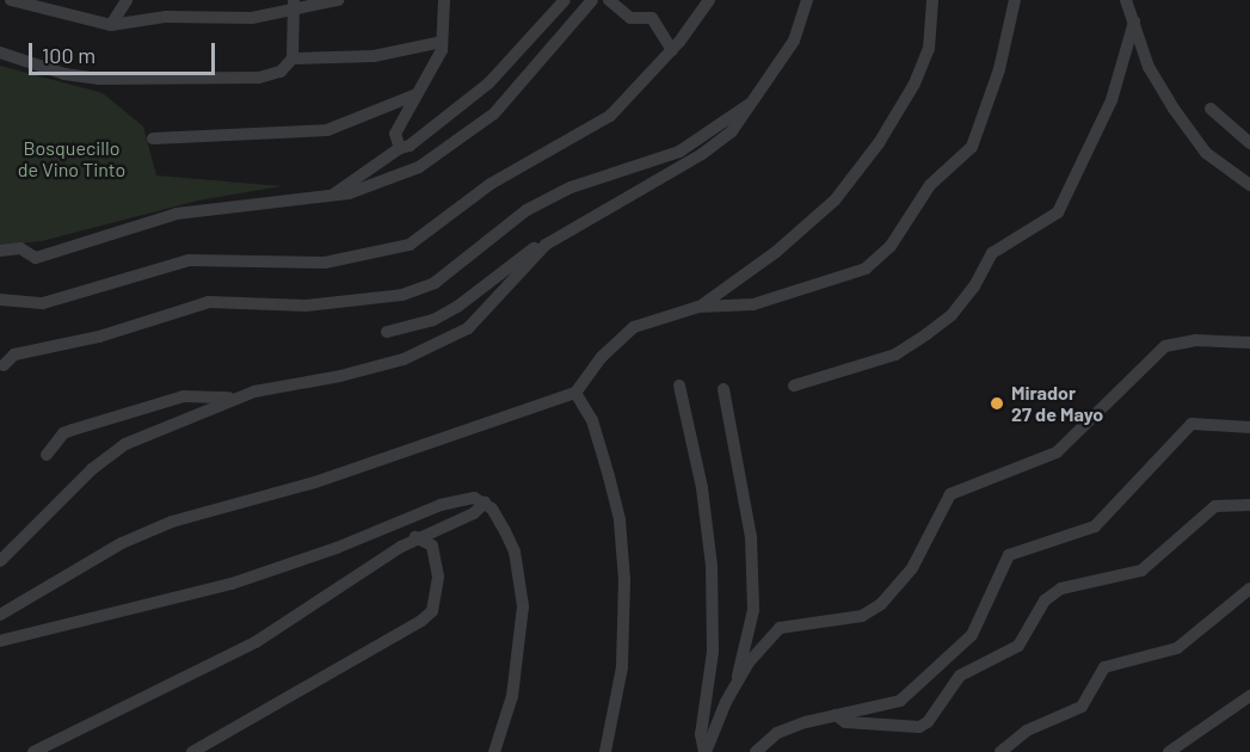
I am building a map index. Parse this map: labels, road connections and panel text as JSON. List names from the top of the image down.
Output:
{
  "parks": ["Bosquecillo de Vino Tinto"],
  "places": ["Mirador 27 de Mayo"],
  "scale_bar": "100 m"
}
